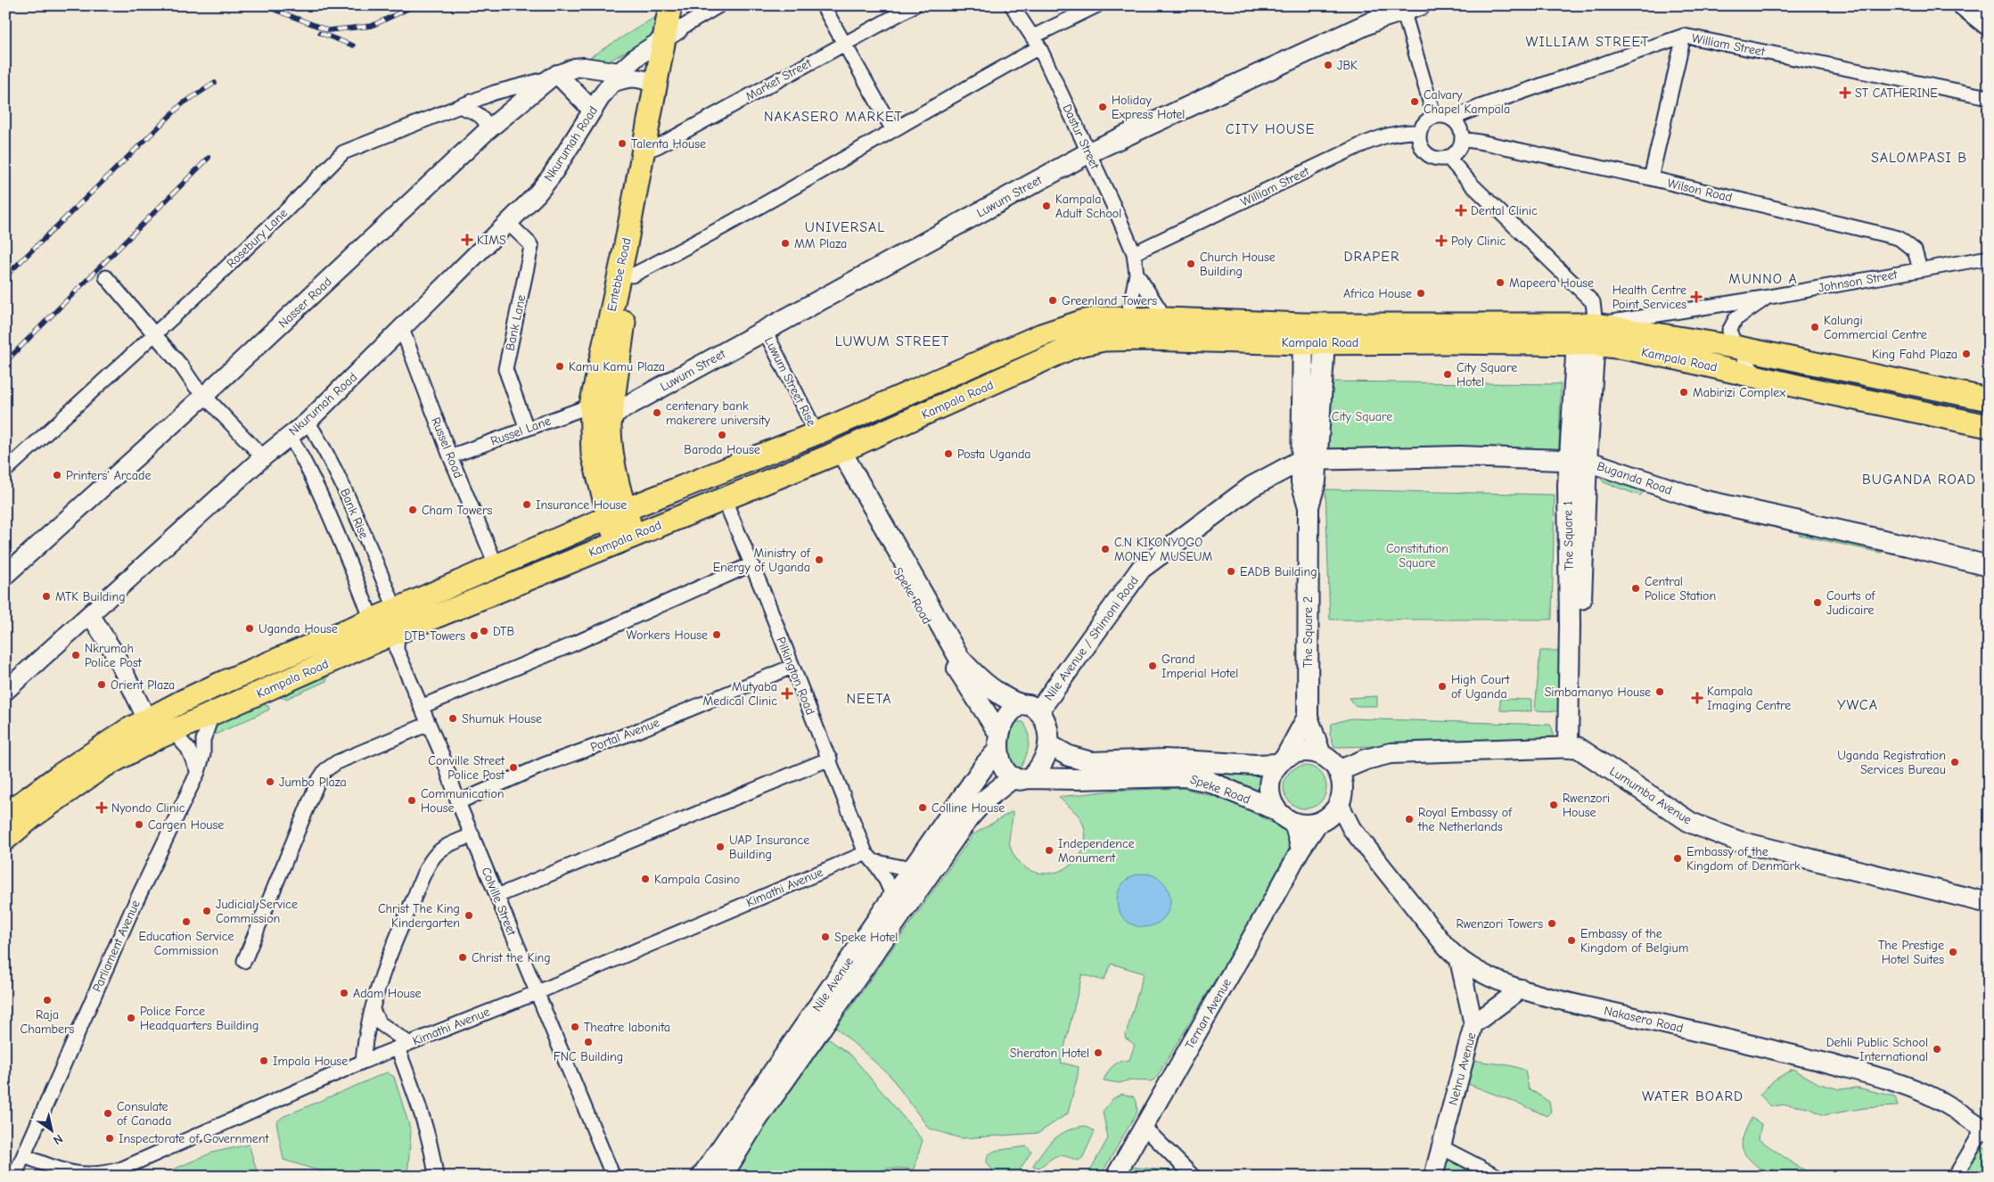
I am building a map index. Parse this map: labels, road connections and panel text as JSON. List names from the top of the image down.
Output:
{
  "streets": {
    "main road": [
      "Luwum Street",
      "Entebbe Road",
      "Kampala Road",
      "Buganda Road",
      "The Square 1",
      "Speke Road",
      "The Square 2",
      "Nile Avenue / Shimoni Road",
      "Lumumba Avenue",
      "Nile Avenue"
    ],
    "street": [
      "William Street",
      "Market Street",
      "Dastur Street",
      "Nkurumah Road",
      "Wilson Road",
      "Rosebury Lane",
      "Johnson Street",
      "Nasser Road",
      "Bank Lane",
      "Luwum Street Rise",
      "Russel Lane",
      "Russel Road",
      "Bank Rise",
      "Pilkington Road",
      "Portal Avenue",
      "Kimathi Avenue",
      "Colville Street",
      "Parliament Avenue",
      "Ternan Avenue",
      "Nakasero Road",
      "Nehru Avenue"
    ]
  },
  "crossings": [
    ["William Street", "Dastur Street"],
    ["William Street", "Wilson Road"],
    ["Market Street", "Entebbe Road"],
    ["Dastur Street", "Luwum Street"],
    ["Dastur Street", "Kampala Road"],
    ["Nkurumah Road", "Entebbe Road"],
    ["Nkurumah Road", "Nasser Road"],
    ["Nkurumah Road", "Bank Lane"],
    ["Nkurumah Road", "Russel Road"],
    ["Nkurumah Road", "Bank Rise"],
    ["Wilson Road", "Johnson Street"],
    ["Luwum Street", "Entebbe Road"],
    ["Luwum Street", "Luwum Street Rise"],
    ["Rosebury Lane", "Nasser Road"],
    ["Entebbe Road", "Kampala Road"],
    ["Entebbe Road", "Russel Lane"],
    ["Johnson Street", "Kampala Road"],
    ["Johnson Street", "The Square 1"],
    ["Bank Lane", "Russel Lane"],
    ["Kampala Road", "Luwum Street Rise"],
    ["Kampala Road", "Russel Road"],
    ["Kampala Road", "Bank Rise"],
    ["Kampala Road", "The Square 1"],
    ["Kampala Road", "Speke Road"],
    ["Kampala Road", "The Square 2"],
    ["Kampala Road", "Pilkington Road"],
    ["Kampala Road", "Colville Street"],
    ["Kampala Road", "Parliament Avenue"],
    ["Russel Lane", "Russel Road"],
    ["Buganda Road", "The Square 1"],
    ["Buganda Road", "The Square 2"],
    ["Buganda Road", "Nile Avenue / Shimoni Road"],
    ["Bank Rise", "Colville Street"],
    ["The Square 1", "Lumumba Avenue"],
    ["Speke Road", "The Square 2"],
    ["Speke Road", "Nile Avenue / Shimoni Road"],
    ["Speke Road", "Nile Avenue"],
    ["Speke Road", "Ternan Avenue"],
    ["Speke Road", "Nakasero Road"],
    ["The Square 2", "Ternan Avenue"],
    ["The Square 2", "Nakasero Road"],
    ["Nile Avenue / Shimoni Road", "Nile Avenue"],
    ["Pilkington Road", "Portal Avenue"],
    ["Pilkington Road", "Kimathi Avenue"],
    ["Portal Avenue", "Colville Street"],
    ["Kimathi Avenue", "Colville Street"],
    ["Kimathi Avenue", "Parliament Avenue"],
    ["Ternan Avenue", "Nakasero Road"],
    ["Nakasero Road", "Nehru Avenue"]
  ],
  "districts": [
    "WILLIAM STREET",
    "NAKASERO MARKET",
    "CITY HOUSE",
    "SALOMPASI B",
    "UNIVERSAL",
    "DRAPER",
    "MUNNO A",
    "LUWUM STREET",
    "BUGANDA ROAD",
    "NEETA",
    "YWCA",
    "WATER BOARD"
  ],
  "parks": ["City Square", "Constitution Square"],
  "places": {
    "other": [
      "JBK",
      "Calvary Chapel Kampala",
      "Holiday Express Hotel",
      "Talenta House",
      "Kampala Adult School",
      "MM Plaza",
      "Church House Building",
      "Mapeera House",
      "Africa House",
      "Greenland Towers",
      "Kalungi Commercial Centre",
      "King Fahd Plaza",
      "Kamu Kamu Plaza",
      "City Square Hotel",
      "Mabirizi Complex",
      "centenary bank makerere university",
      "Baroda House",
      "Posta Uganda",
      "Printers' Arcade",
      "Insurance House",
      "Cham Towers",
      "C.N KIKONYOGO MONEY MUSEUM",
      "Ministry of Energy of Uganda",
      "EADB Building",
      "Central Police Station",
      "MTK Building",
      "Courts of Judicaire",
      "Uganda House",
      "DTB",
      "Workers House",
      "DTB Towers",
      "Nkrumah Police Post",
      "Grand Imperial Hotel",
      "Orient Plaza",
      "High Court of Uganda",
      "Simbamanyo House",
      "Shumuk House",
      "Uganda Registration Services Bureau",
      "Conville Street Police Post",
      "Jumbo Plaza",
      "Communication House",
      "Rwenzori House",
      "Colline House",
      "Royal Embassy of the Netherlands",
      "Cargen House",
      "UAP Insurance Building",
      "Independence Monument",
      "Embassy of the Kingdom of Denmark",
      "Kampala Casino",
      "Judicial Service Commission",
      "Christ The King Kindergarten",
      "Education Service Commission",
      "Rwenzori Towers",
      "Speke Hotel",
      "Embassy of the Kingdom of Belgium",
      "The Prestige Hotel Suites",
      "Christ the King",
      "Adam House",
      "Raja Chambers",
      "Police Force Headquarters Building",
      "Theatre labonita",
      "FNC Building",
      "Dehli Public School International",
      "Sheraton Hotel",
      "Impala House",
      "Consulate of Canada",
      "Inspectorate of Government"
    ],
    "health": [
      "ST CATHERINE",
      "Dental Clinic",
      "KIMS",
      "Poly Clinic",
      "Health Centre Point Services",
      "Mutyaba Medical Clinic",
      "Kampala Imaging Centre",
      "Nyondo Clinic"
    ]
  },
  "north": "bottom right"
}
